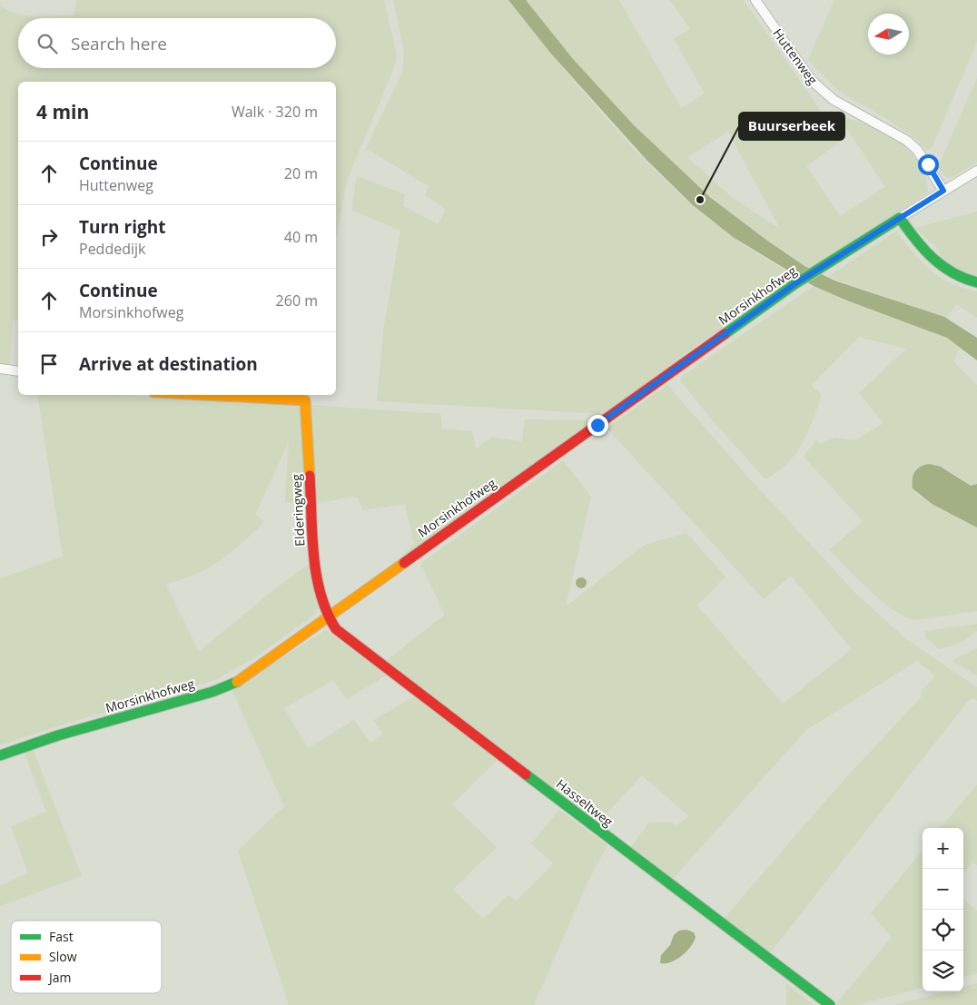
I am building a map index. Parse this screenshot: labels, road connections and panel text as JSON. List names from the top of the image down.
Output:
{
  "streets": {
    "street": [
      "Huttenweg",
      "Morsinkhofweg",
      "Elderingweg",
      "Hasseltweg"
    ]
  },
  "crossings": [
    ["Morsinkhofweg", "Elderingweg"],
    ["Morsinkhofweg", "Hasseltweg"],
    ["Elderingweg", "Hasseltweg"]
  ],
  "places": ["Buurserbeek"],
  "legend": ["Fast", "Slow", "Jam"],
  "north": "left",
  "page": {
    "search": "Search here",
    "heading": ["4 min", "Walk · 320 m"],
    "list": [
      ["Continue", "Huttenweg", "20 m"],
      ["Turn right", "Peddedijk", "40 m"],
      ["Continue", "Morsinkhofweg", "260 m"],
      "Arrive at destination"
    ],
    "map_buttons": ["+", "−"]
  }
}
